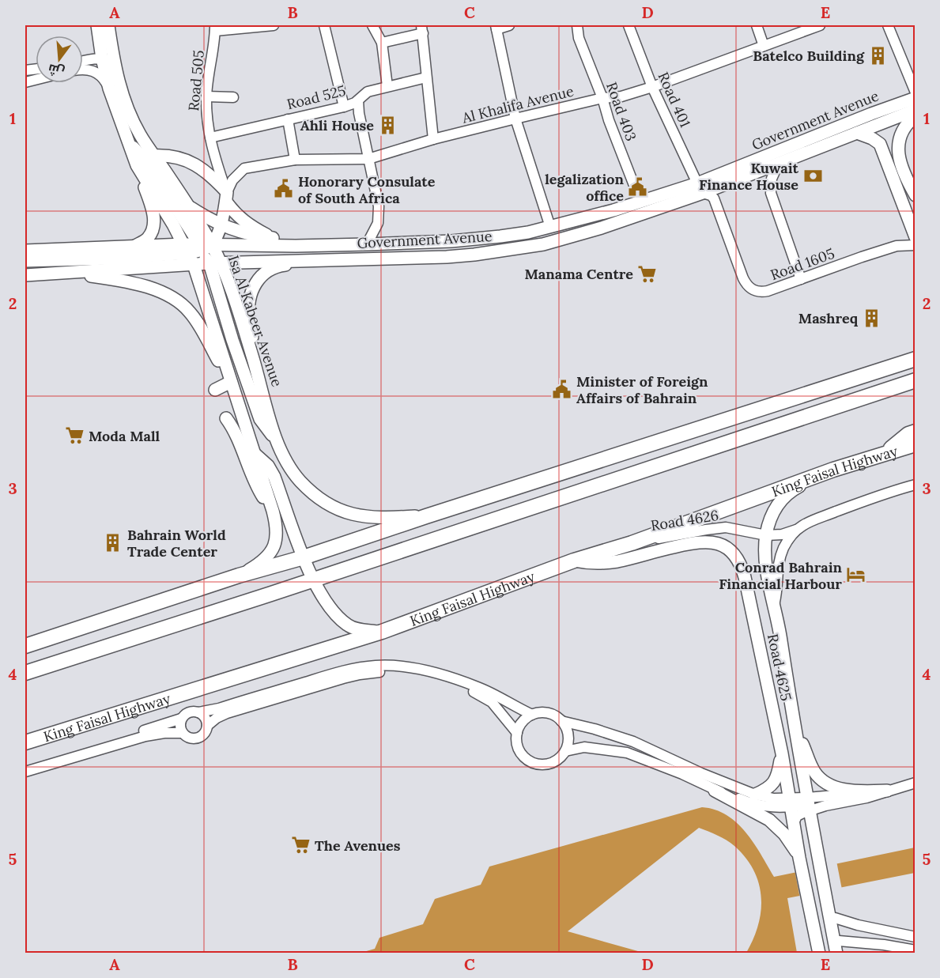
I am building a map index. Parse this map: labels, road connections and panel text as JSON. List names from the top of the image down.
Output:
{
  "streets": {
    "highway": ["King Faisal Highway"],
    "main road": ["Government Avenue", "Isa Al Kabeer Avenue", "Road 4625"],
    "street": [
      "Road 505",
      "Road 525",
      "Road 401",
      "Al Khalifa Avenue",
      "Road 403",
      "Road 1605",
      "Road 4626"
    ]
  },
  "crossings": [
    ["Road 505", "Road 525"],
    ["Road 505", "Al Khalifa Avenue"],
    ["Road 401", "Al Khalifa Avenue"],
    ["Road 401", "Government Avenue"],
    ["Road 401", "Road 1605"],
    ["Al Khalifa Avenue", "Road 403"],
    ["Road 403", "Government Avenue"],
    ["Government Avenue", "Road 1605"],
    ["Government Avenue", "Isa Al Kabeer Avenue"],
    ["Isa Al Kabeer Avenue", "King Faisal Highway"],
    ["King Faisal Highway", "Road 4626"],
    ["King Faisal Highway", "Road 4625"],
    ["Road 4626", "Road 4625"]
  ],
  "places": {
    "building": [
      "Batelco Building",
      "Ahli House",
      "Mashreq",
      "Bahrain World Trade Center"
    ],
    "bank": ["Kuwait Finance House"],
    "public building": ["legalization office", "Honorary Consulate of South Africa", "Minister of Foreign Affairs of Bahrain"],
    "supermarket": ["Manama Centre", "Moda Mall", "The Avenues"],
    "hotel": ["Conrad Bahrain Financial Harbour"]
  },
  "north": "bottom",
  "grid": {
    "columns": [
      "A",
      "B",
      "C",
      "D",
      "E"
    ],
    "rows": [
      "1",
      "2",
      "3",
      "4",
      "5"
    ]
  }
}
